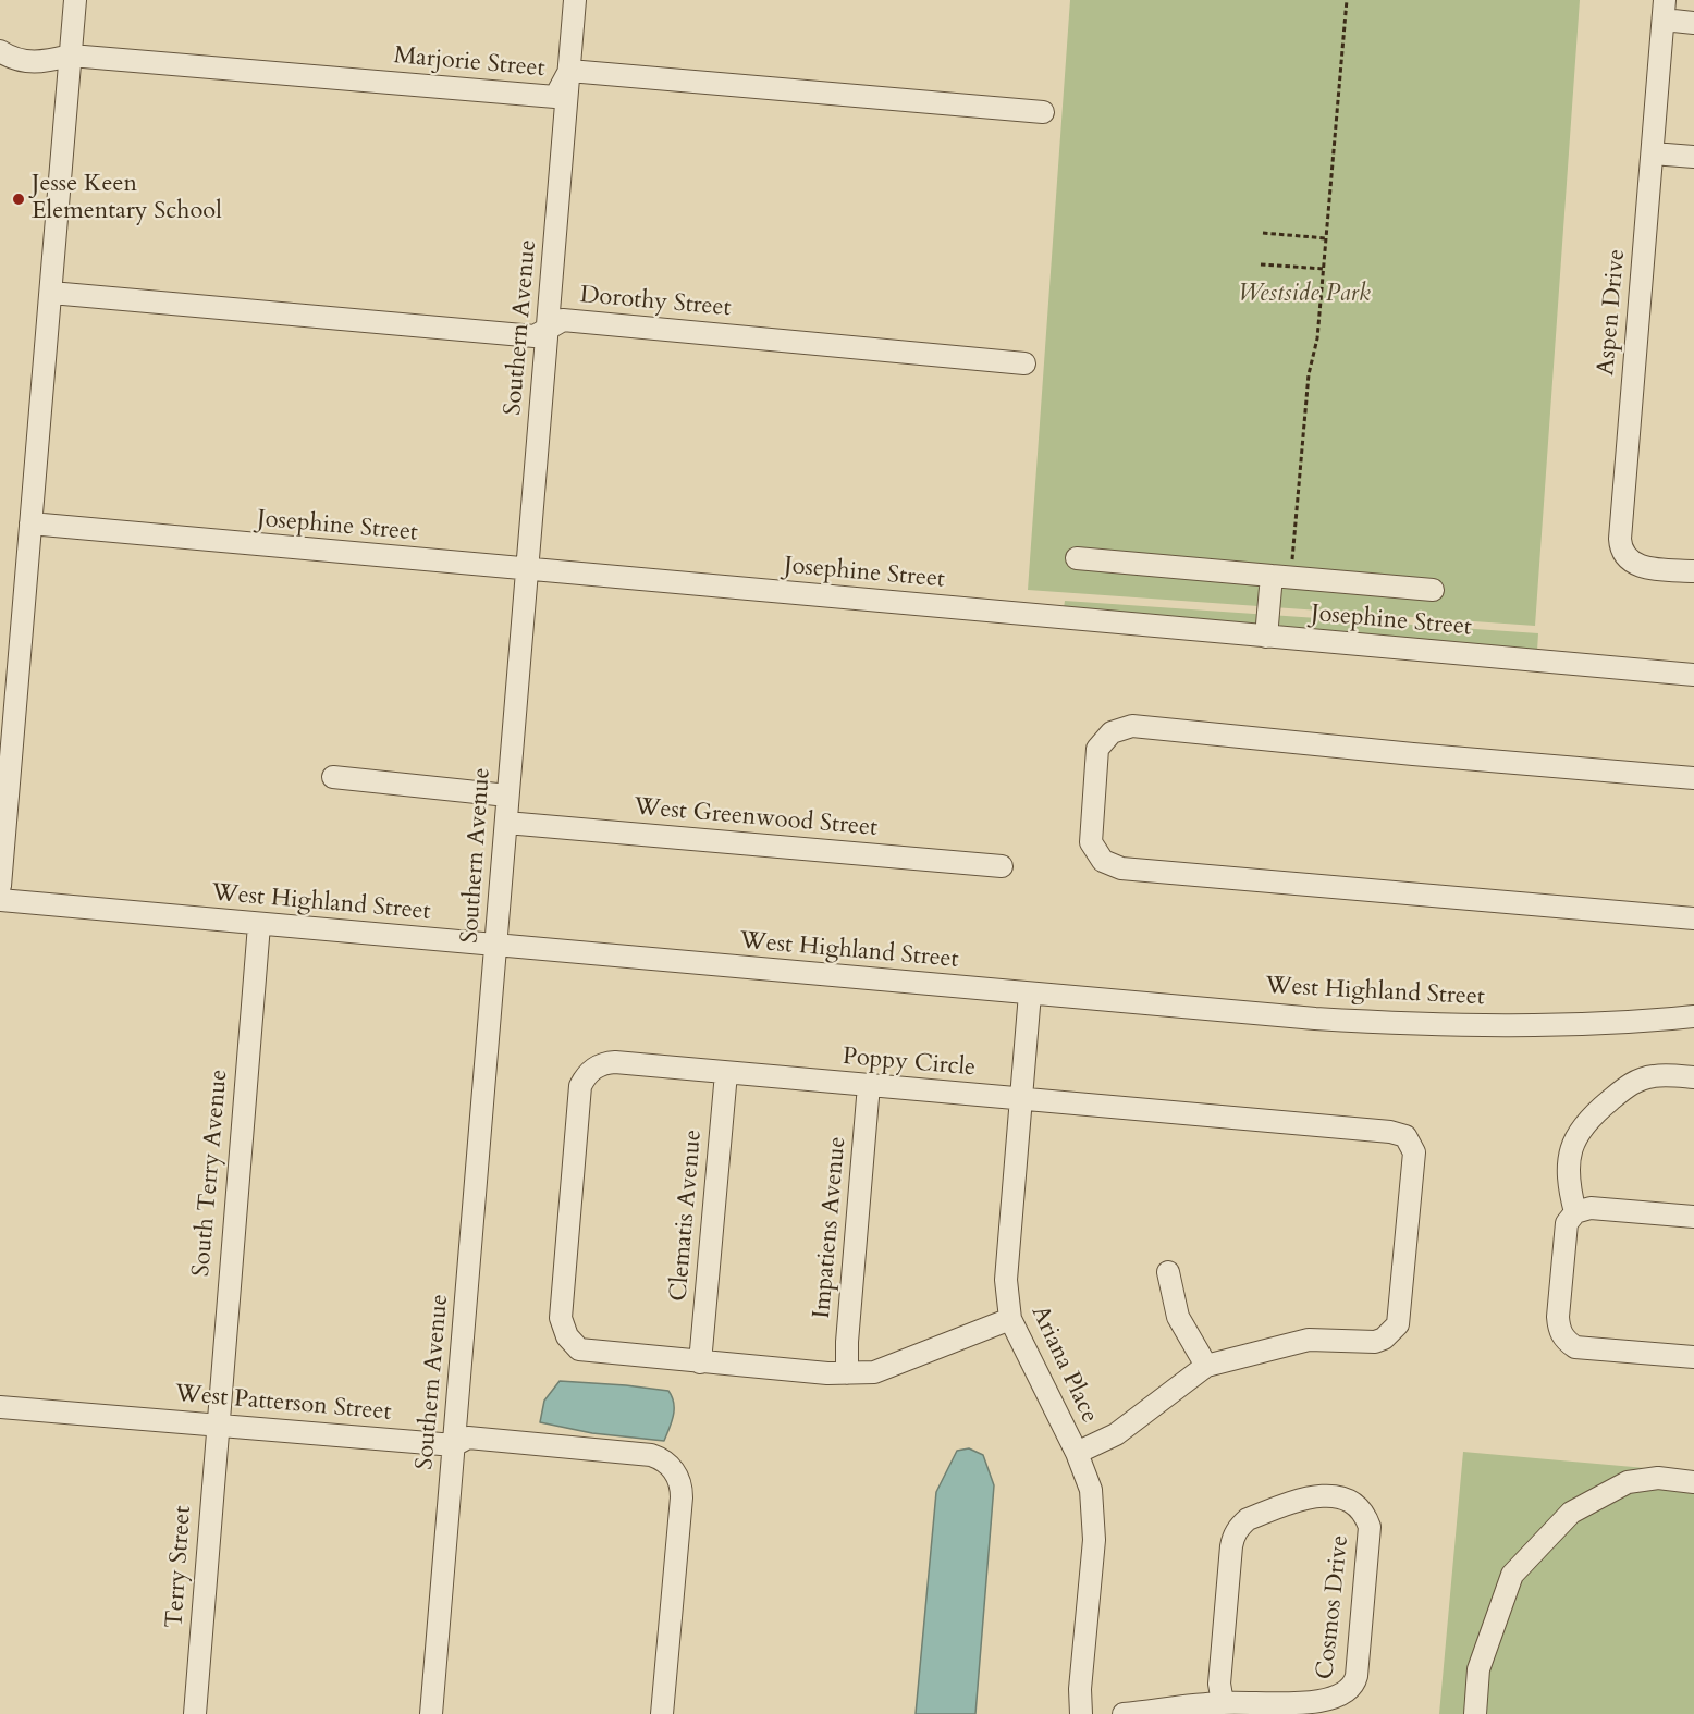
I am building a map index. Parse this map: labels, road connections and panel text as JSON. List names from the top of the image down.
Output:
{
  "streets": {
    "street": [
      "Marjorie Street",
      "Dorothy Street",
      "Aspen Drive",
      "Southern Avenue",
      "Josephine Street",
      "West Greenwood Street",
      "West Highland Street",
      "Poppy Circle",
      "South Terry Avenue",
      "Clematis Avenue",
      "Impatiens Avenue",
      "Ariana Place",
      "West Patterson Street",
      "Terry Street",
      "Cosmos Drive"
    ]
  },
  "crossings": [
    ["Marjorie Street", "Southern Avenue"],
    ["Dorothy Street", "Southern Avenue"],
    ["Southern Avenue", "Josephine Street"],
    ["Southern Avenue", "West Greenwood Street"],
    ["Southern Avenue", "West Highland Street"],
    ["Southern Avenue", "West Patterson Street"],
    ["West Highland Street", "South Terry Avenue"],
    ["West Highland Street", "Ariana Place"],
    ["Poppy Circle", "Clematis Avenue"],
    ["Poppy Circle", "Impatiens Avenue"],
    ["Poppy Circle", "Ariana Place"],
    ["South Terry Avenue", "West Patterson Street"],
    ["South Terry Avenue", "Terry Street"],
    ["West Patterson Street", "Terry Street"]
  ],
  "parks": ["Westside Park"],
  "places": ["Jesse Keen Elementary School"]
}
